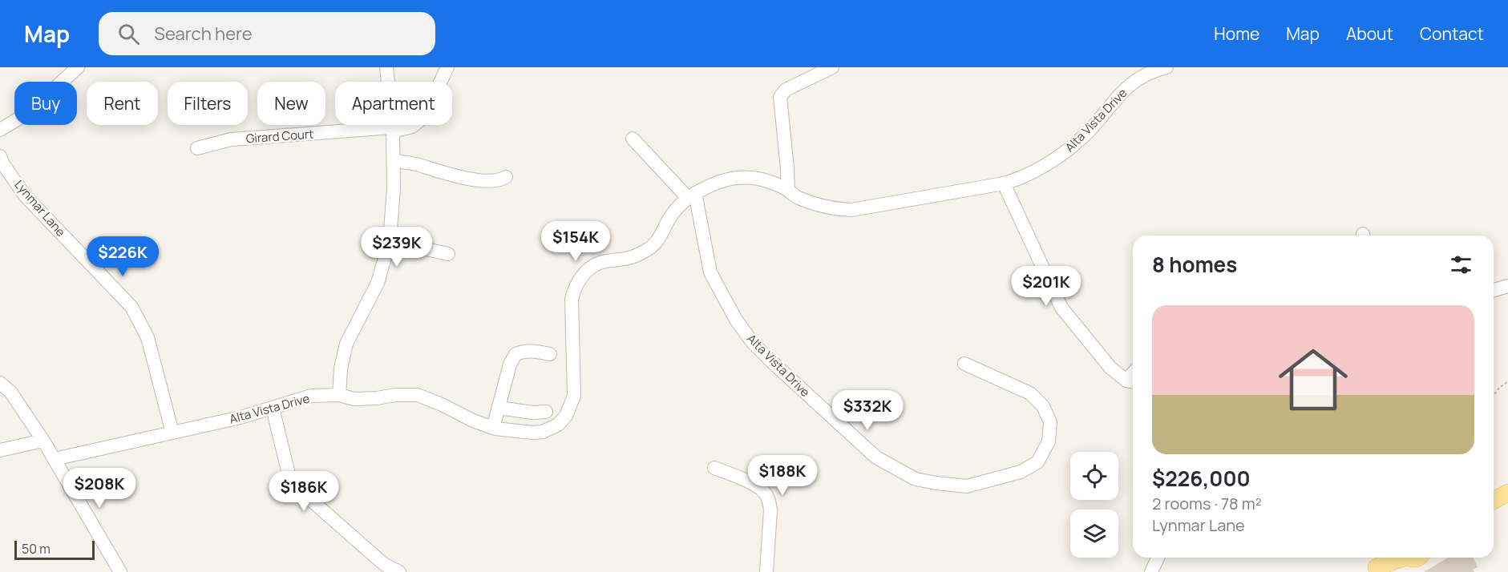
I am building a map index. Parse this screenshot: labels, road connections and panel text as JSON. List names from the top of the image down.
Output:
{
  "streets": {
    "street": ["Alta Vista Drive", "Girard Court", "Lynmar Lane"]
  },
  "crossings": [
    ["Alta Vista Drive", "Lynmar Lane"]
  ],
  "scale_bar": "50 m",
  "page": {
    "header": "Map",
    "search": "Search here",
    "nav": [
      "Home",
      "Map",
      "About",
      "Contact"
    ],
    "chip": [
      "Buy",
      "Rent",
      "Filters",
      "New",
      "Apartment"
    ],
    "price": [
      "$154K",
      "$239K",
      "$226K",
      "$201K",
      "$332K",
      "$188K",
      "$208K",
      "$186K"
    ],
    "heading": "8 homes",
    "list": [
      {
        "name": "$226,000",
        "note": "2 rooms · 78 m² · Lynmar Lane"
      }
    ],
    "scale": "50 m"
  }
}
